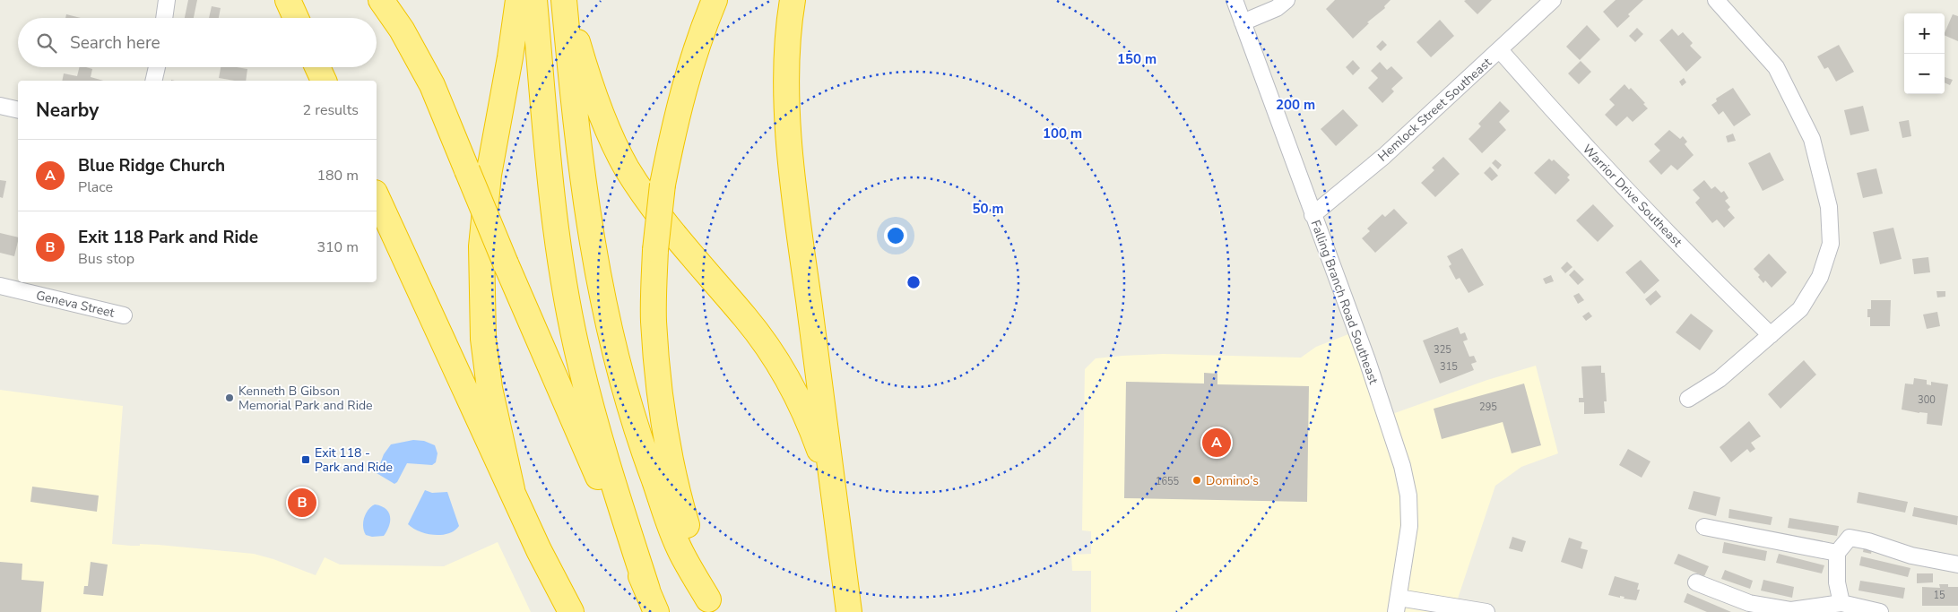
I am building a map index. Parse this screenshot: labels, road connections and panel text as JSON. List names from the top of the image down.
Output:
{
  "streets": {
    "street": [
      "Hemlock Street Southeast",
      "Warrior Drive Southeast",
      "Falling Branch Road Southeast",
      "Geneva Street"
    ]
  },
  "crossings": [
    ["Hemlock Street Southeast", "Warrior Drive Southeast"],
    ["Hemlock Street Southeast", "Falling Branch Road Southeast"]
  ],
  "places": {
    "other": ["Kenneth B Gibson Memorial Park and Ride", "Domino's"],
    "transit": ["Exit 118 - Park and Ride"]
  },
  "house_numbers": [
    "325",
    "315",
    "300",
    "295",
    "1655",
    "15"
  ],
  "page": {
    "map_buttons": ["+", "−"],
    "search": "Search here",
    "heading": ["Nearby", "2 results"],
    "list": [
      {
        "mark": "A",
        "name": "Blue Ridge Church",
        "note": "Place",
        "value": "180 m"
      },
      {
        "mark": "B",
        "name": "Exit 118 Park and Ride",
        "note": "Bus stop",
        "value": "310 m"
      }
    ],
    "pins": ["A", "B"]
  },
  "rings": [
    "150 m",
    "200 m",
    "100 m",
    "50 m"
  ]
}
